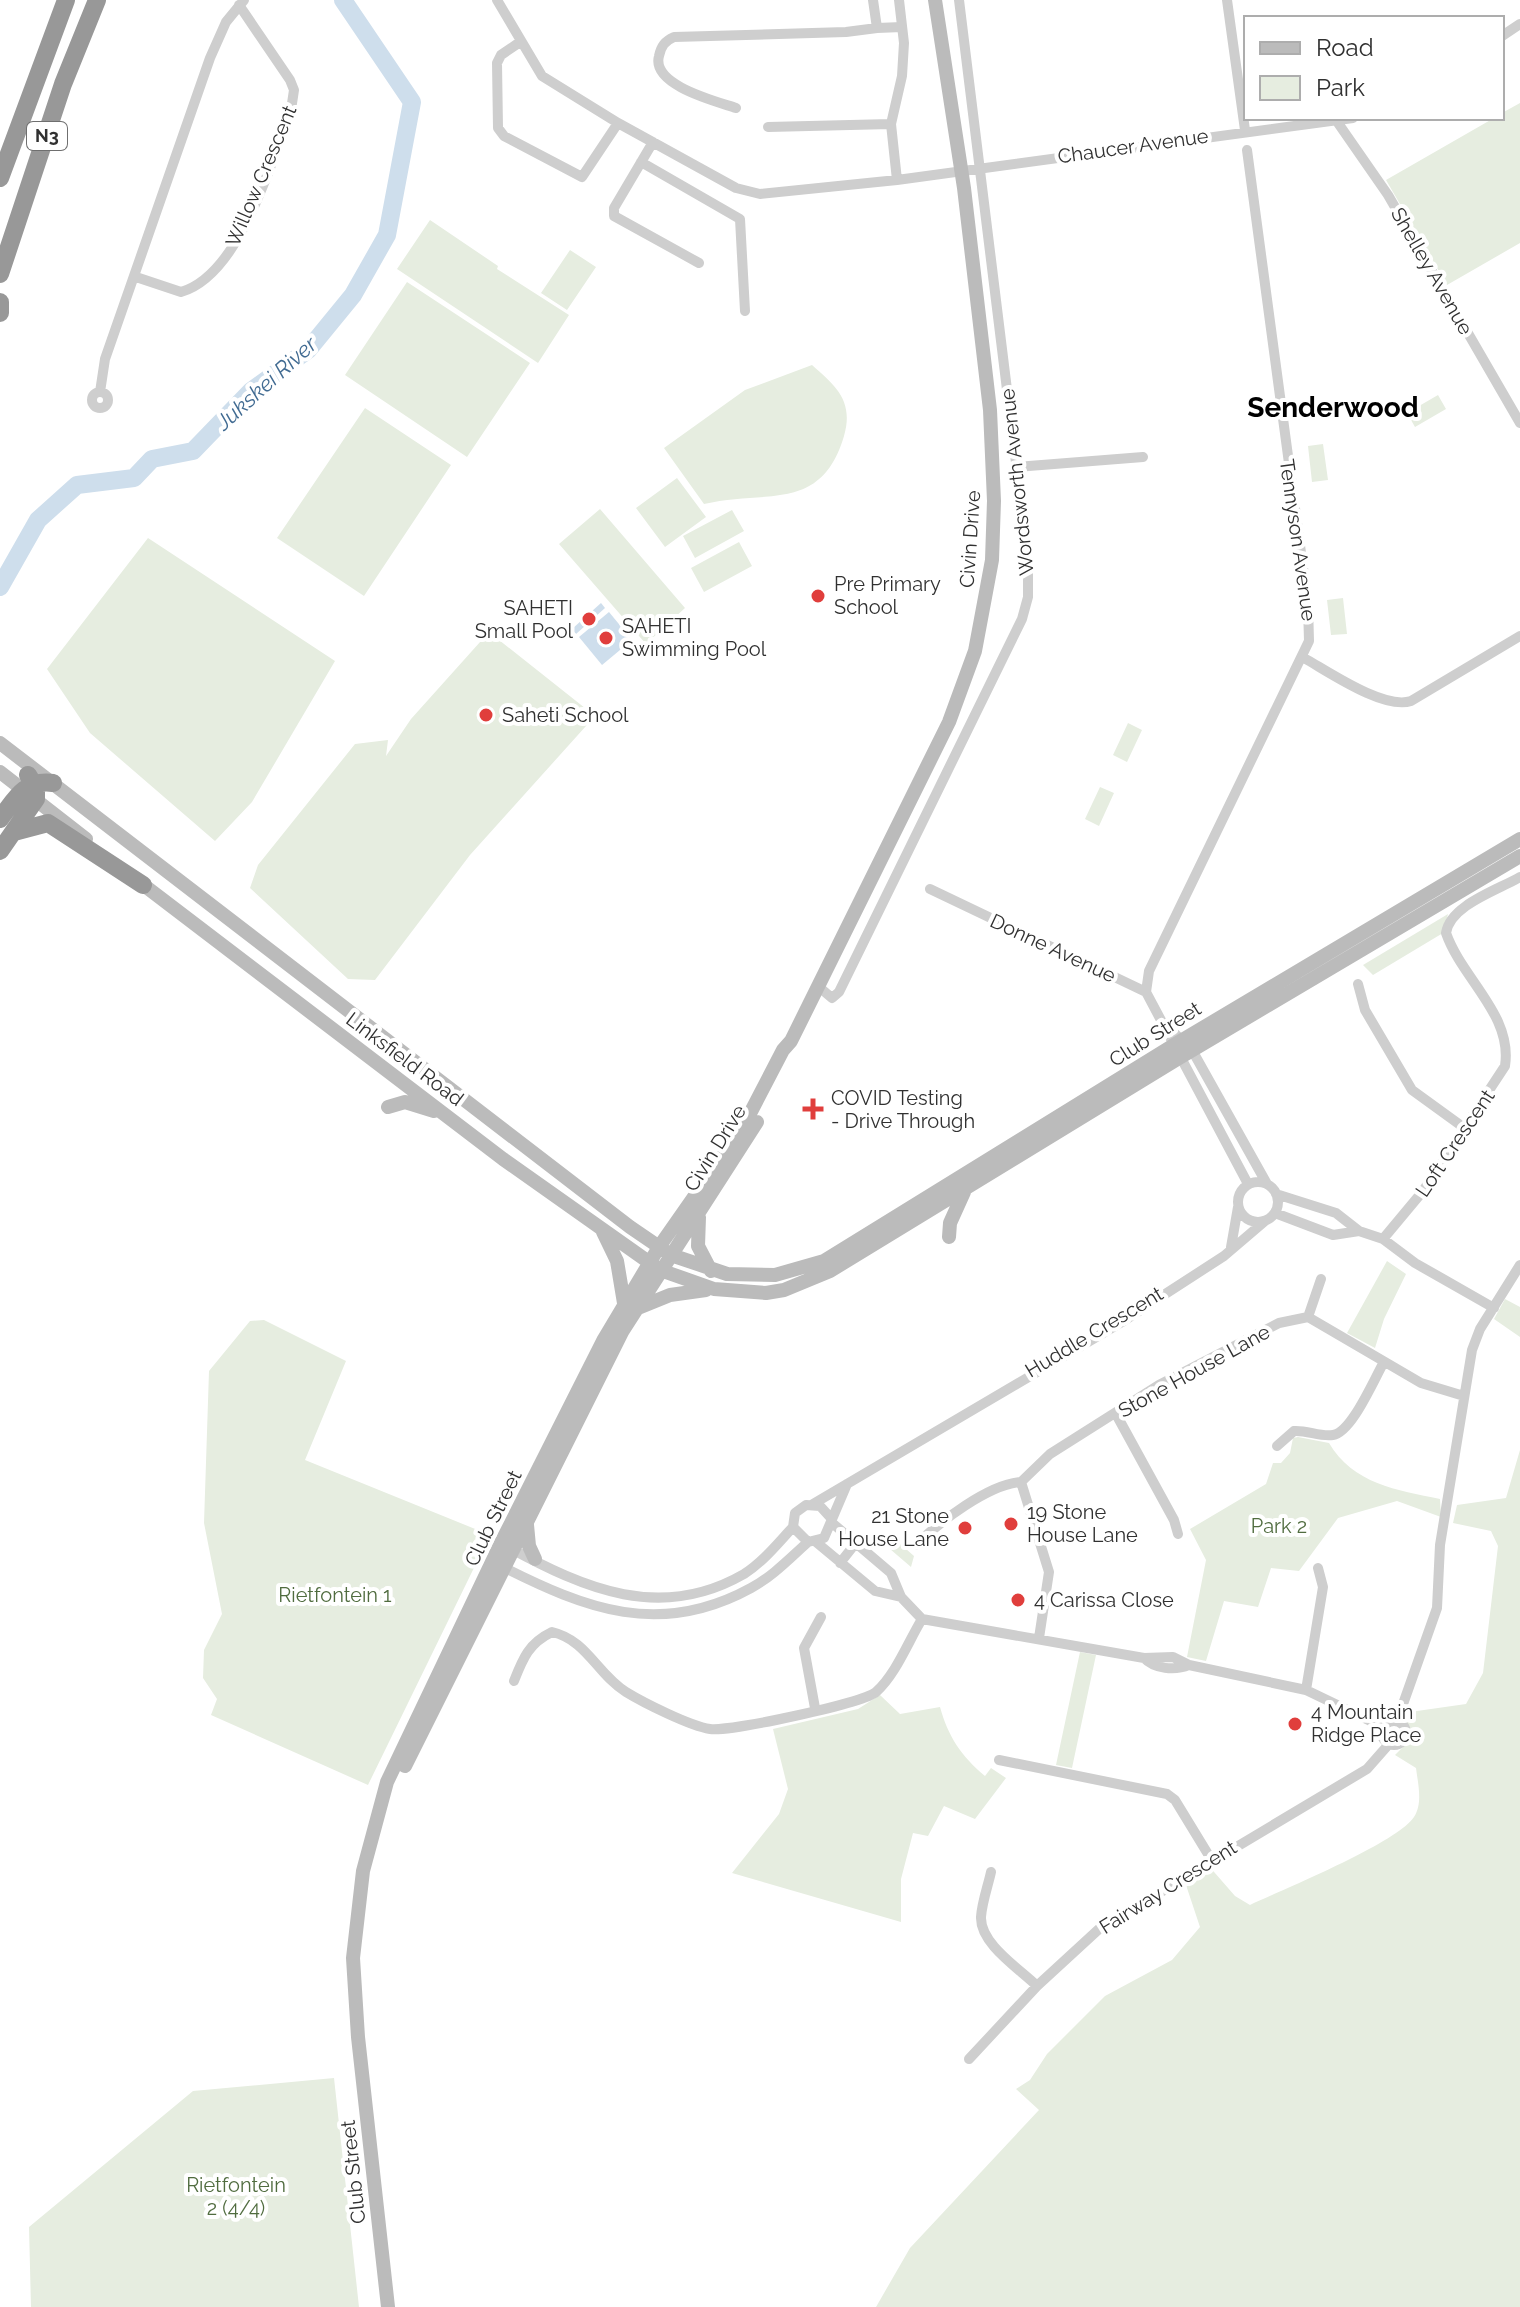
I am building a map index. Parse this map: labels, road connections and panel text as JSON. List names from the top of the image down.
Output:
{
  "streets": {
    "highway": ["N3"],
    "main road": ["Civin Drive", "Club Street", "Linksfield Road"],
    "street": [
      "Chaucer Avenue",
      "Willow Crescent",
      "Shelley Avenue",
      "Wordsworth Avenue",
      "Tennyson Avenue",
      "Donne Avenue",
      "Loft Crescent",
      "Huddle Crescent",
      "Stone House Lane",
      "Fairway Crescent"
    ]
  },
  "crossings": [
    ["Chaucer Avenue", "Shelley Avenue"],
    ["Chaucer Avenue", "Wordsworth Avenue"],
    ["Chaucer Avenue", "Civin Drive"],
    ["Wordsworth Avenue", "Civin Drive"],
    ["Civin Drive", "Club Street"],
    ["Civin Drive", "Linksfield Road"],
    ["Tennyson Avenue", "Donne Avenue"],
    ["Club Street", "Linksfield Road"]
  ],
  "districts": ["Senderwood"],
  "water": ["Jukskei River"],
  "parks": ["Park 2", "Rietfontein 1", "Rietfontein 2 (4/4)"],
  "places": {
    "other": [
      "Pre Primary School",
      "SAHETI Small Pool",
      "SAHETI Swimming Pool",
      "Saheti School",
      "19 Stone House Lane",
      "21 Stone House Lane",
      "4 Carissa Close",
      "4 Mountain Ridge Place"
    ],
    "health": ["COVID Testing - Drive Through"]
  },
  "legend": ["Road", "Park"]
}
